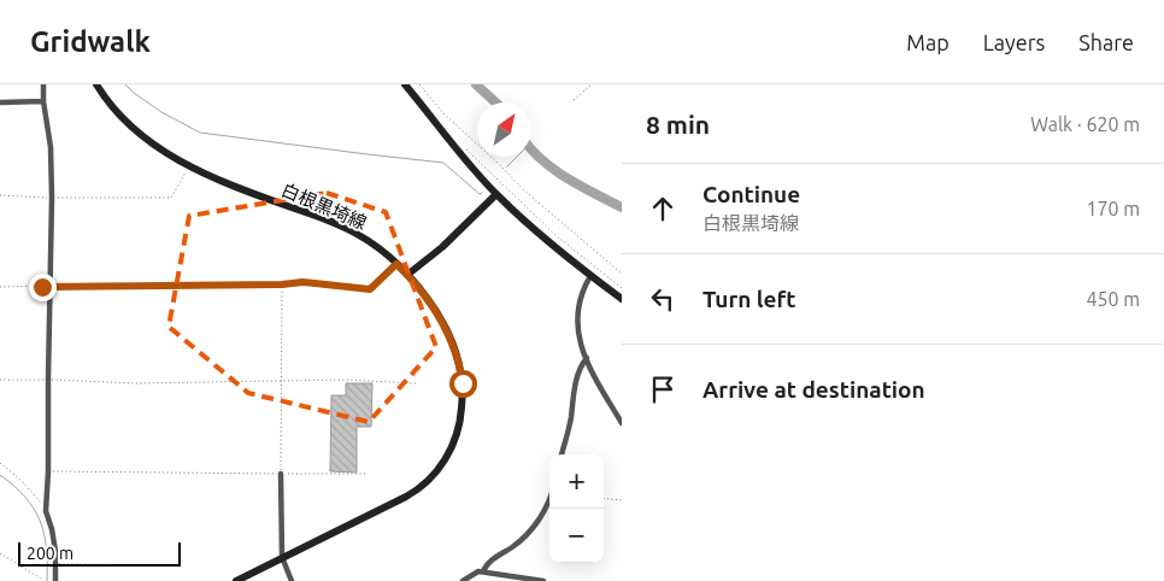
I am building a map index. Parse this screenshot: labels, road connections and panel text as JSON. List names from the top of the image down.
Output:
{
  "streets": {
    "main road": ["白根黒埼線"]
  },
  "scale_bar": "200 m",
  "north": "top right",
  "page": {
    "header": "Gridwalk",
    "nav": ["Map", "Layers", "Share"],
    "heading": ["8 min", "Walk · 620 m"],
    "list": [
      ["Continue", "白根黒埼線", "170 m"],
      ["Turn left", "450 m"],
      "Arrive at destination"
    ],
    "map_buttons": ["+", "−"],
    "scale": "200 m"
  }
}
